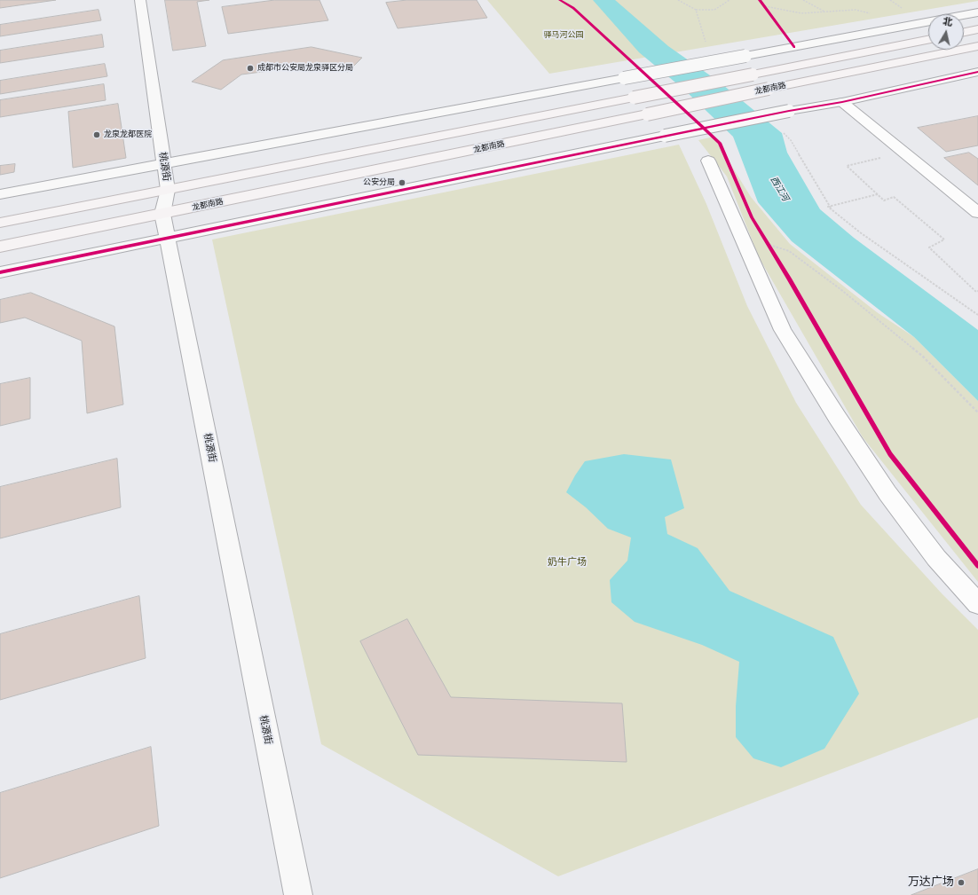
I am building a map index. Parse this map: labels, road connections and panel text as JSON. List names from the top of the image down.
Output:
{
  "streets": {
    "main road": ["龙都南路"],
    "street": ["桃源街"]
  },
  "crossings": [
    ["龙都南路", "桃源街"]
  ],
  "water": ["西江河"],
  "parks": ["驿马河公园", "奶牛广场"],
  "places": [
    "成都市公安局龙泉驿区分局",
    "龙泉龙都医院",
    "公安分局",
    "万达广场"
  ],
  "north": "top"
}
